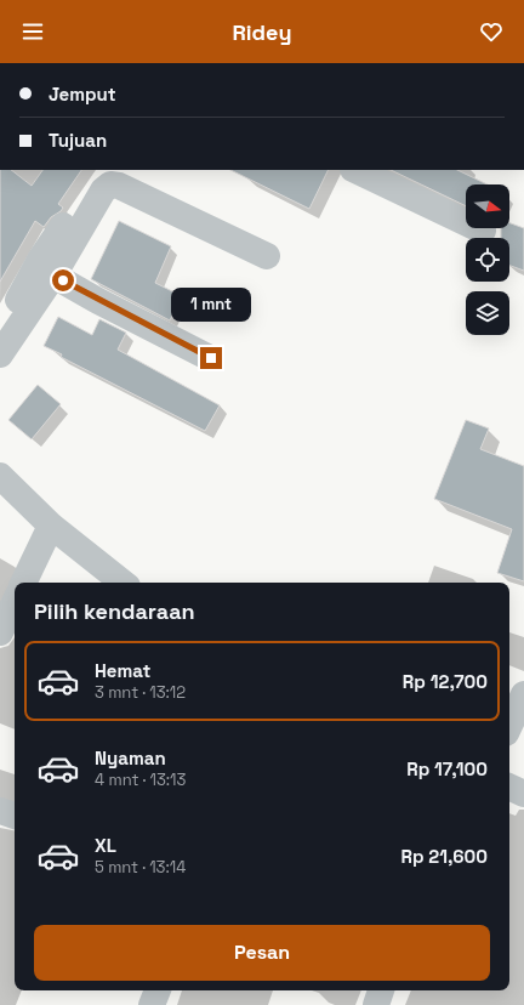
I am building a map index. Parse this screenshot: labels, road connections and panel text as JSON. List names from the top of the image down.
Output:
{
  "north": "right",
  "page": {
    "header": "Ridey",
    "banner": ["Jemput", "Tujuan"],
    "bubble": "1 mnt",
    "heading": "Pilih kendaraan",
    "list": [
      {
        "name": "Hemat",
        "note": "3 mnt · 13:12",
        "value": "Rp 12,700"
      },
      {
        "name": "Nyaman",
        "note": "4 mnt · 13:13",
        "value": "Rp 17,100"
      },
      {
        "name": "XL",
        "note": "5 mnt · 13:14",
        "value": "Rp 21,600"
      }
    ],
    "buttons": "Pesan"
  }
}
